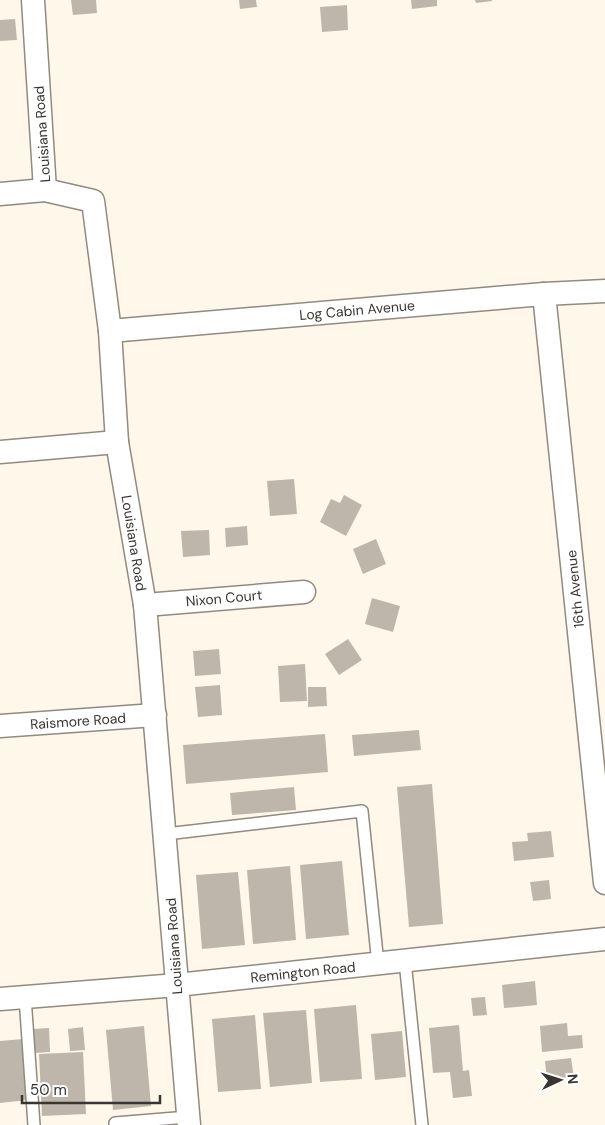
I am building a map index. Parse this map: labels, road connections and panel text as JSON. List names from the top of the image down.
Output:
{
  "streets": {
    "street": [
      "Louisiana Road",
      "Log Cabin Avenue",
      "16th Avenue",
      "Nixon Court",
      "Raismore Road",
      "Remington Road"
    ]
  },
  "crossings": [
    ["Louisiana Road", "Log Cabin Avenue"],
    ["Louisiana Road", "Nixon Court"],
    ["Louisiana Road", "Raismore Road"],
    ["Louisiana Road", "Remington Road"],
    ["Log Cabin Avenue", "16th Avenue"]
  ],
  "scale_bar": "50 m",
  "north": "right"
}
